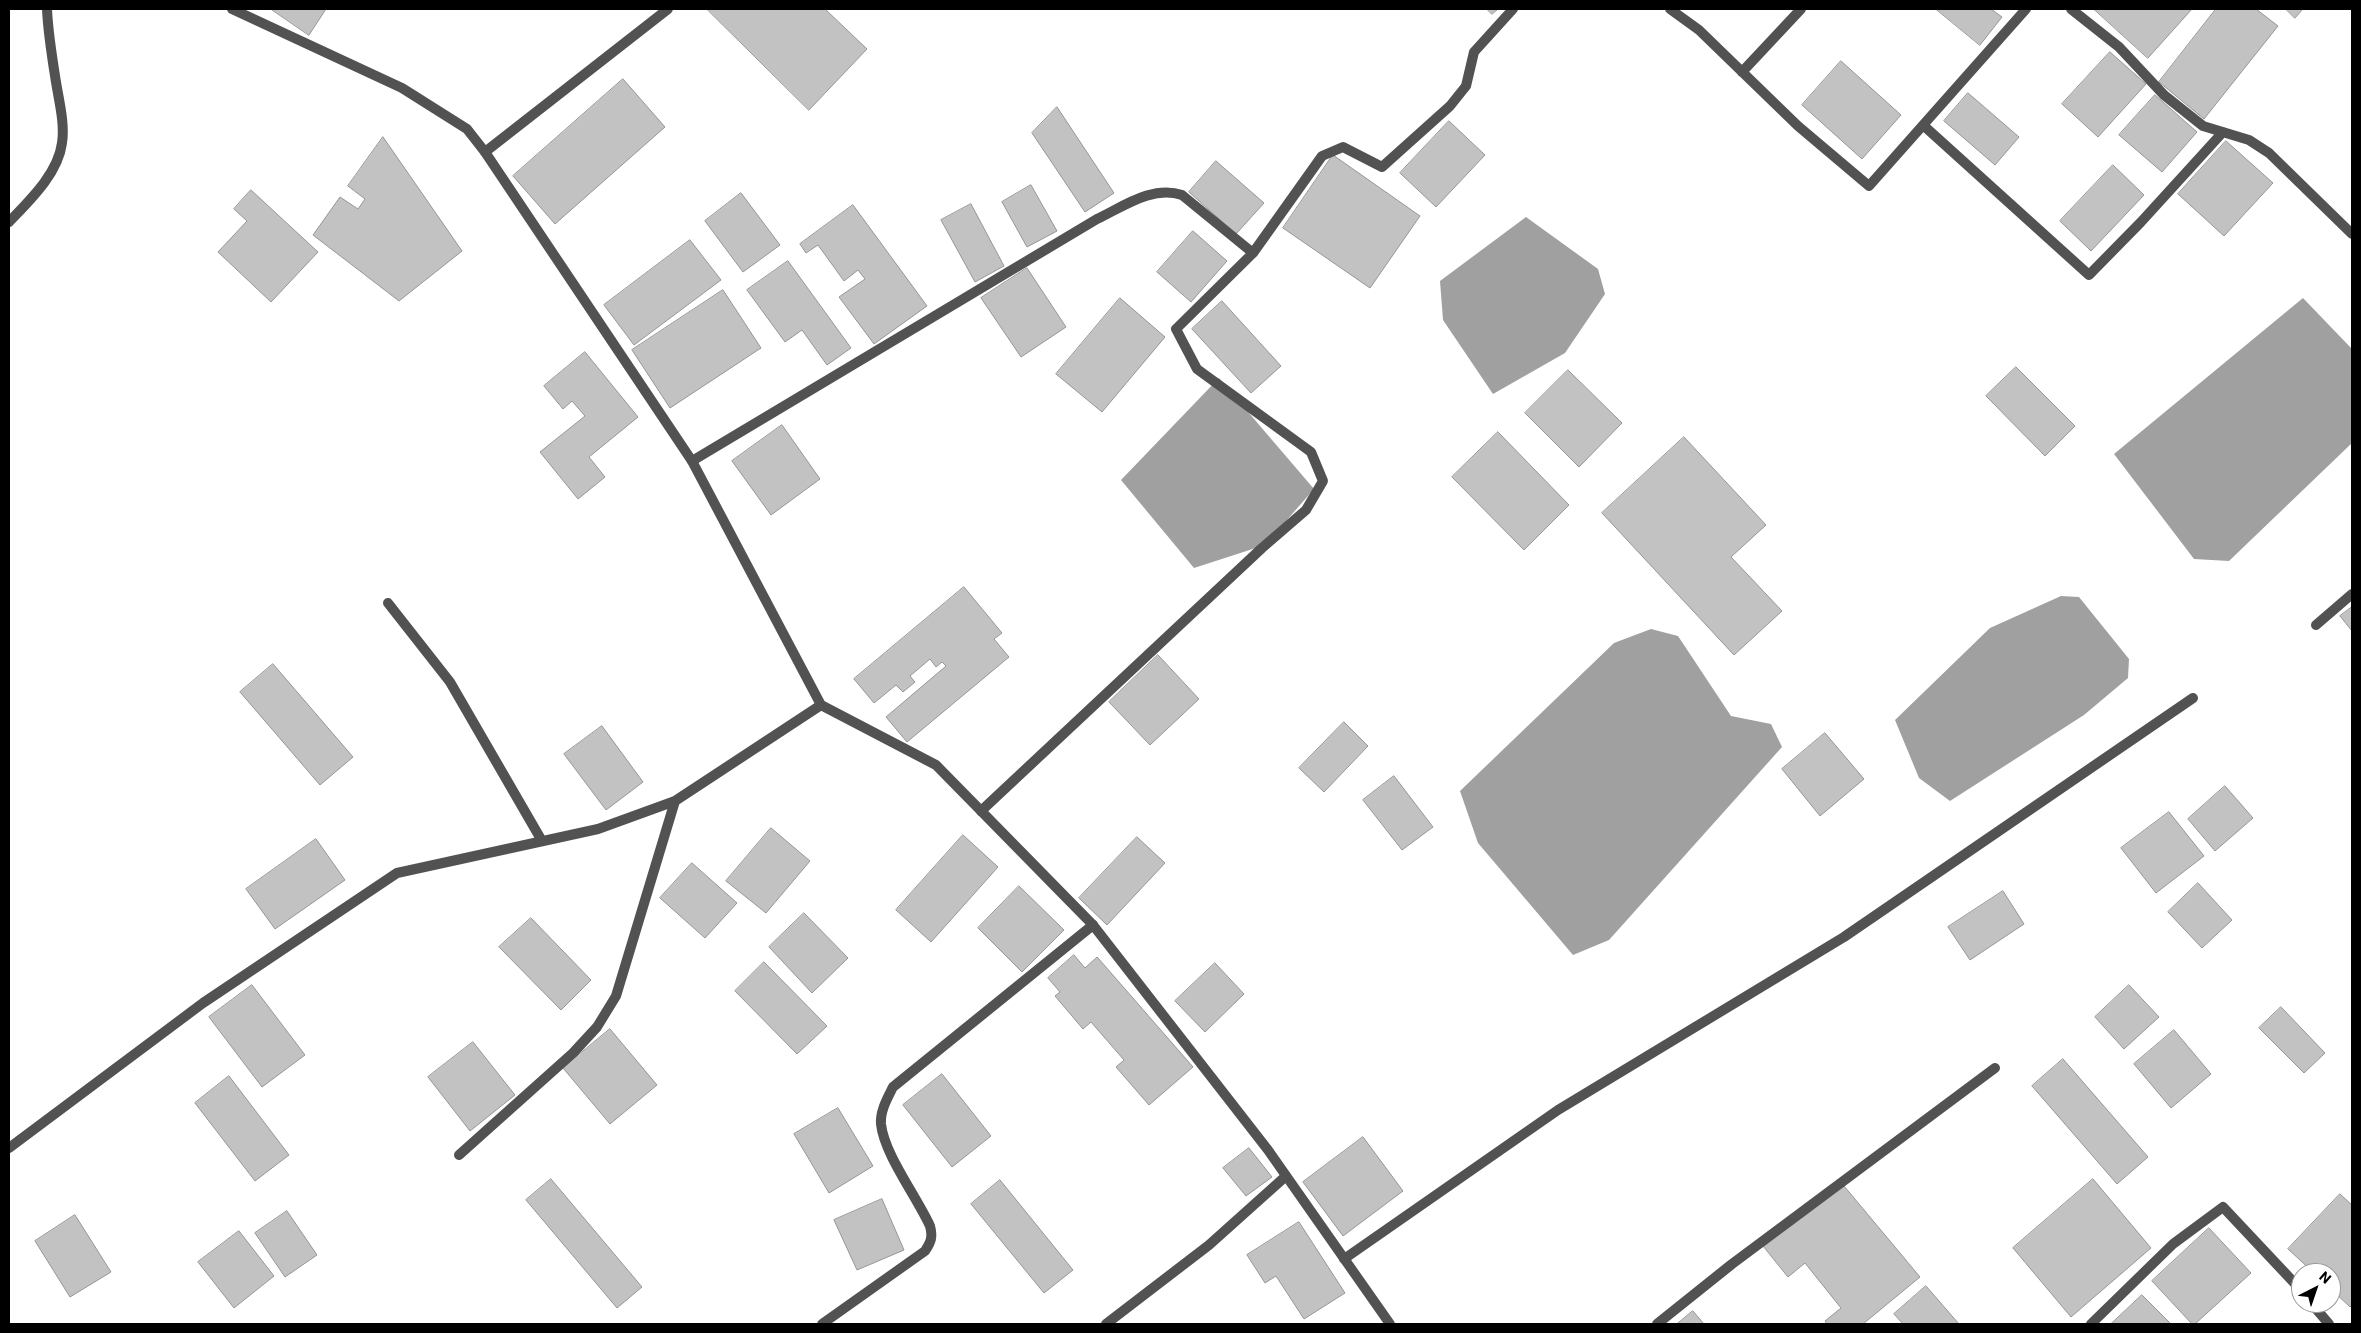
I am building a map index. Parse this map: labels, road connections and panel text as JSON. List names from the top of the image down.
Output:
{
  "north": "top right"
}
